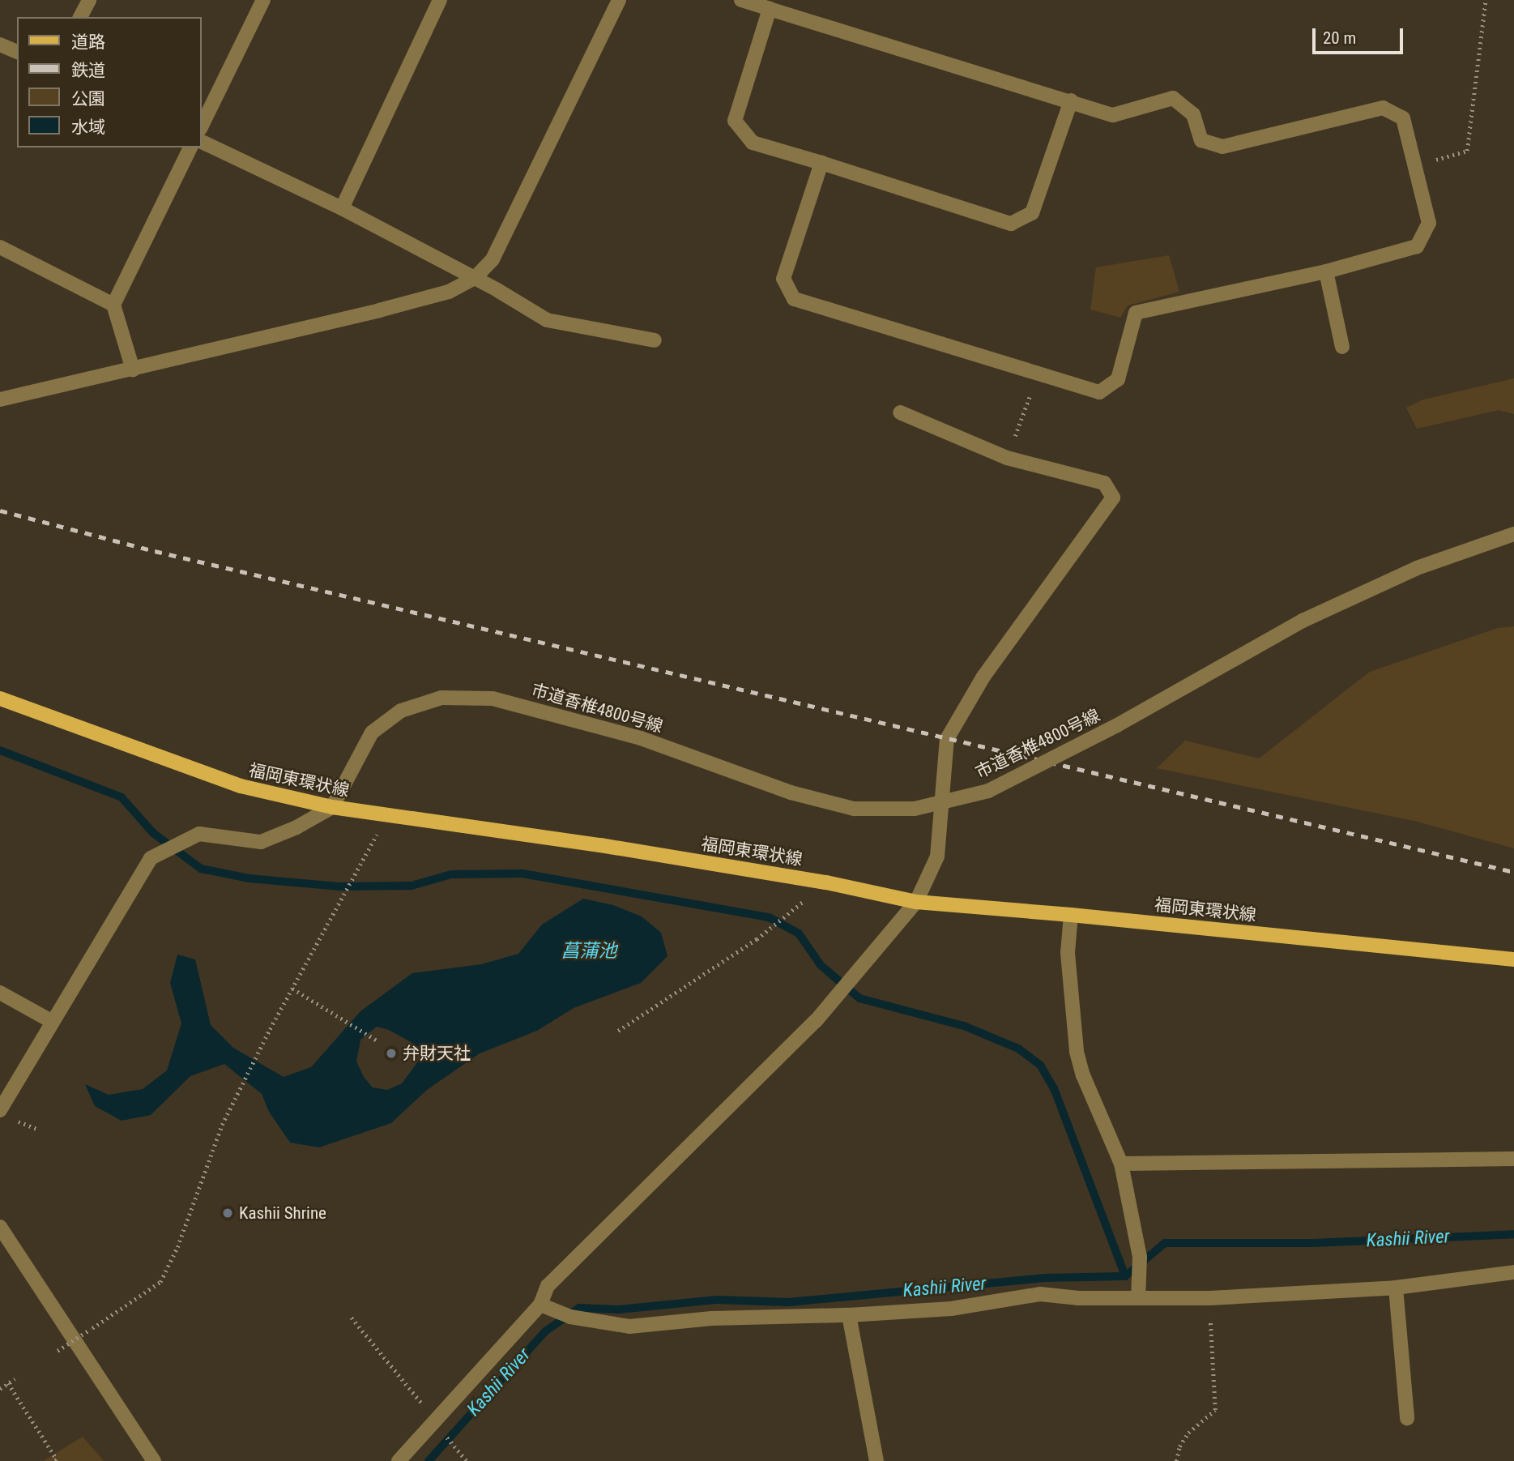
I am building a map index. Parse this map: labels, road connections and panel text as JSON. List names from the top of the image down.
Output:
{
  "streets": {
    "main road": ["福岡東環状線"],
    "street": ["市道香椎4800号線"]
  },
  "crossings": [
    ["市道香椎4800号線", "福岡東環状線"]
  ],
  "water": ["菖蒲池", "Kashii River"],
  "places": ["弁財天社", "Kashii Shrine"],
  "legend": [
    "道路",
    "鉄道",
    "公園",
    "水域"
  ],
  "scale_bar": "20 m"
}
